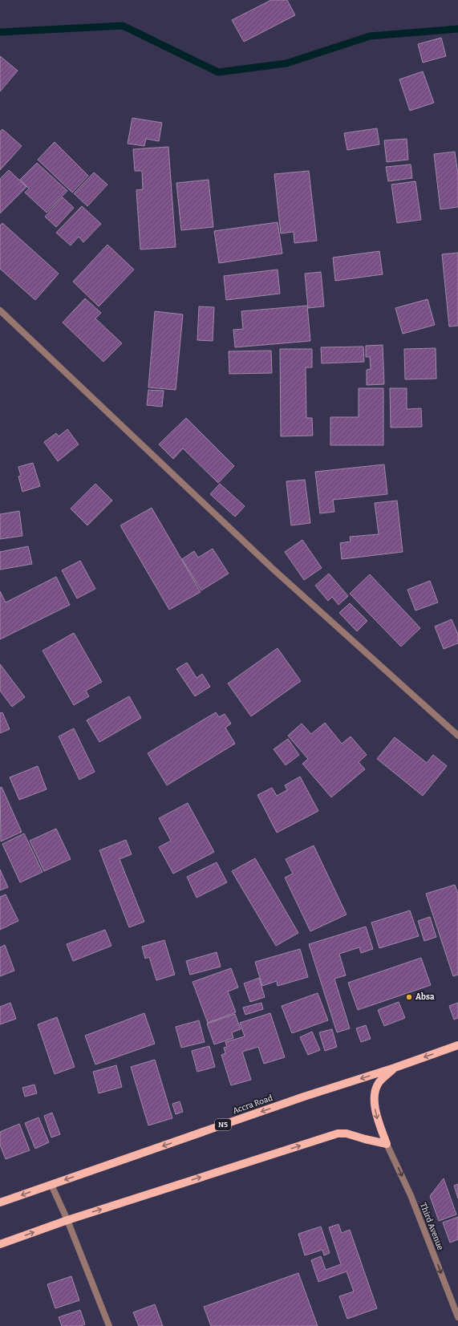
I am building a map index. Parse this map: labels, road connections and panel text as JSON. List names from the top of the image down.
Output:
{
  "streets": {
    "main road": ["Accra Road", "N5"],
    "street": ["Third Avenue"]
  },
  "crossings": [
    ["Accra Road", "N5"],
    ["N5", "Third Avenue"]
  ],
  "one_way": ["Third Avenue"],
  "places": ["Absa"]
}
